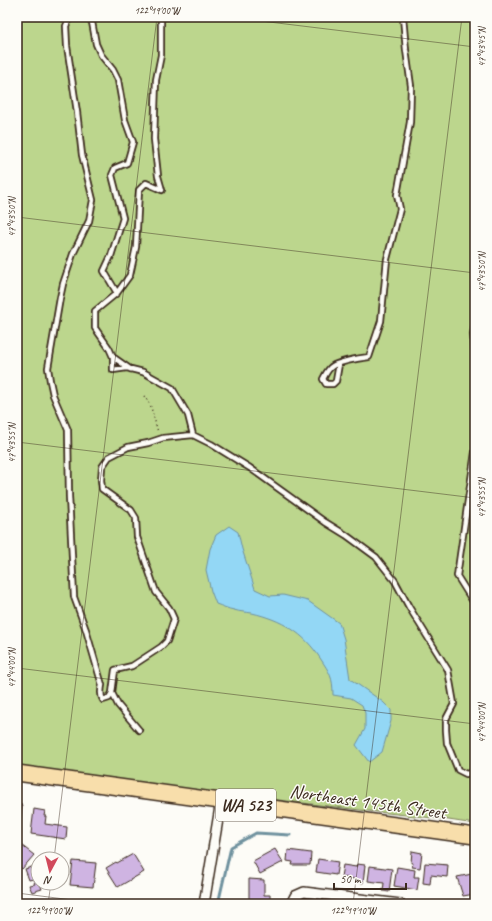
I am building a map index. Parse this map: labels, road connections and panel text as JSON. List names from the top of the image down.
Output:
{
  "streets": {
    "main road": ["Northeast 145th Street", "WA 523"]
  },
  "scale_bar": "50 m",
  "north": "bottom",
  "coordinates": [
    "122°19'00\"W",
    "47°43'45\"N",
    "47°43'50\"N",
    "47°43'55\"N",
    "47°44'00\"N",
    "122°19'10\"W"
  ]
}
